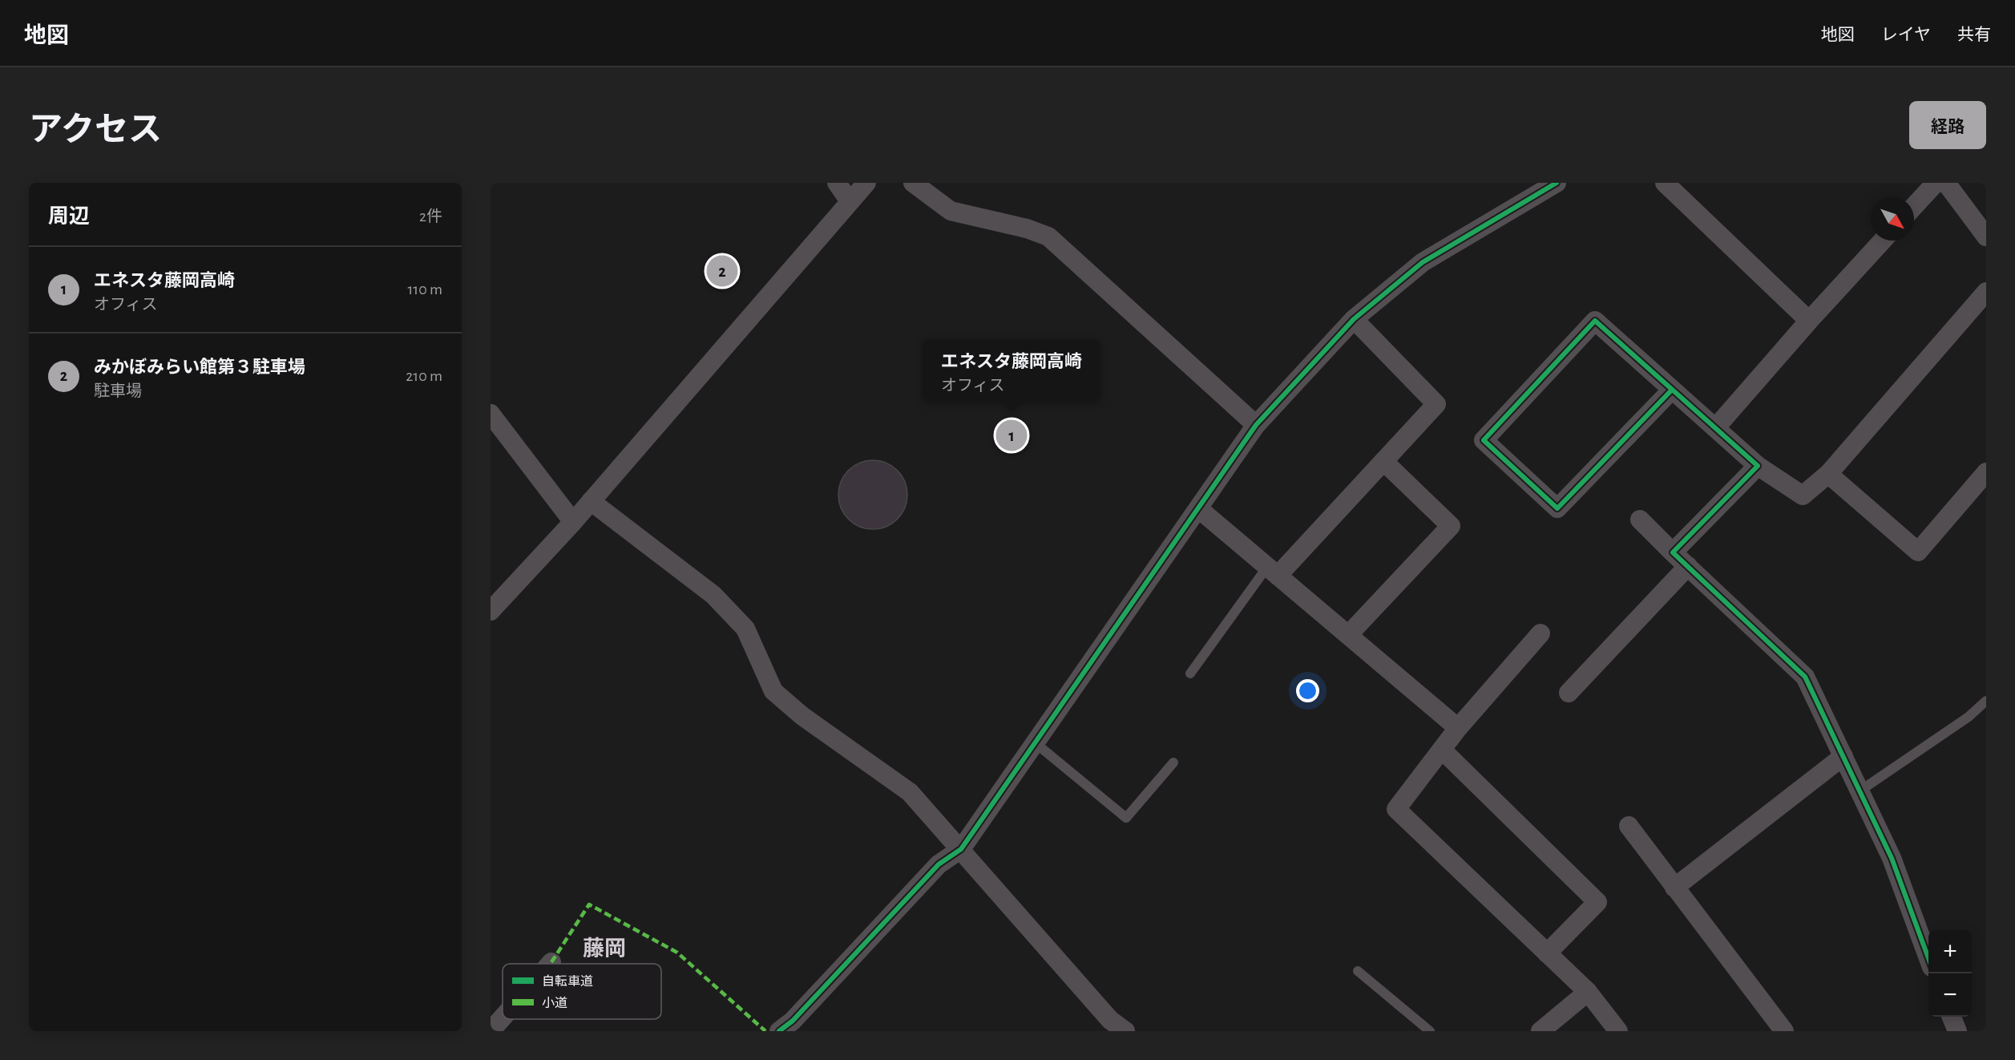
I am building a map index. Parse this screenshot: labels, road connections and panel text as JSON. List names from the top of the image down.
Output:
{
  "districts": ["藤岡"],
  "legend": ["自転車道", "小道"],
  "north": "bottom right",
  "page": {
    "header": "地図",
    "nav": ["地図", "レイヤ", "共有"],
    "title": "アクセス",
    "buttons": "経路",
    "heading": ["周辺", "2件"],
    "list": [
      {
        "mark": "1",
        "name": "エネスタ藤岡高崎",
        "note": "オフィス",
        "value": "110 m"
      },
      {
        "mark": "2",
        "name": "みかぼみらい館第３駐車場",
        "note": "駐車場",
        "value": "210 m"
      }
    ],
    "pins": ["2", "1"],
    "popup": ["エネスタ藤岡高崎", "オフィス"],
    "map_buttons": ["+", "−"]
  }
}
